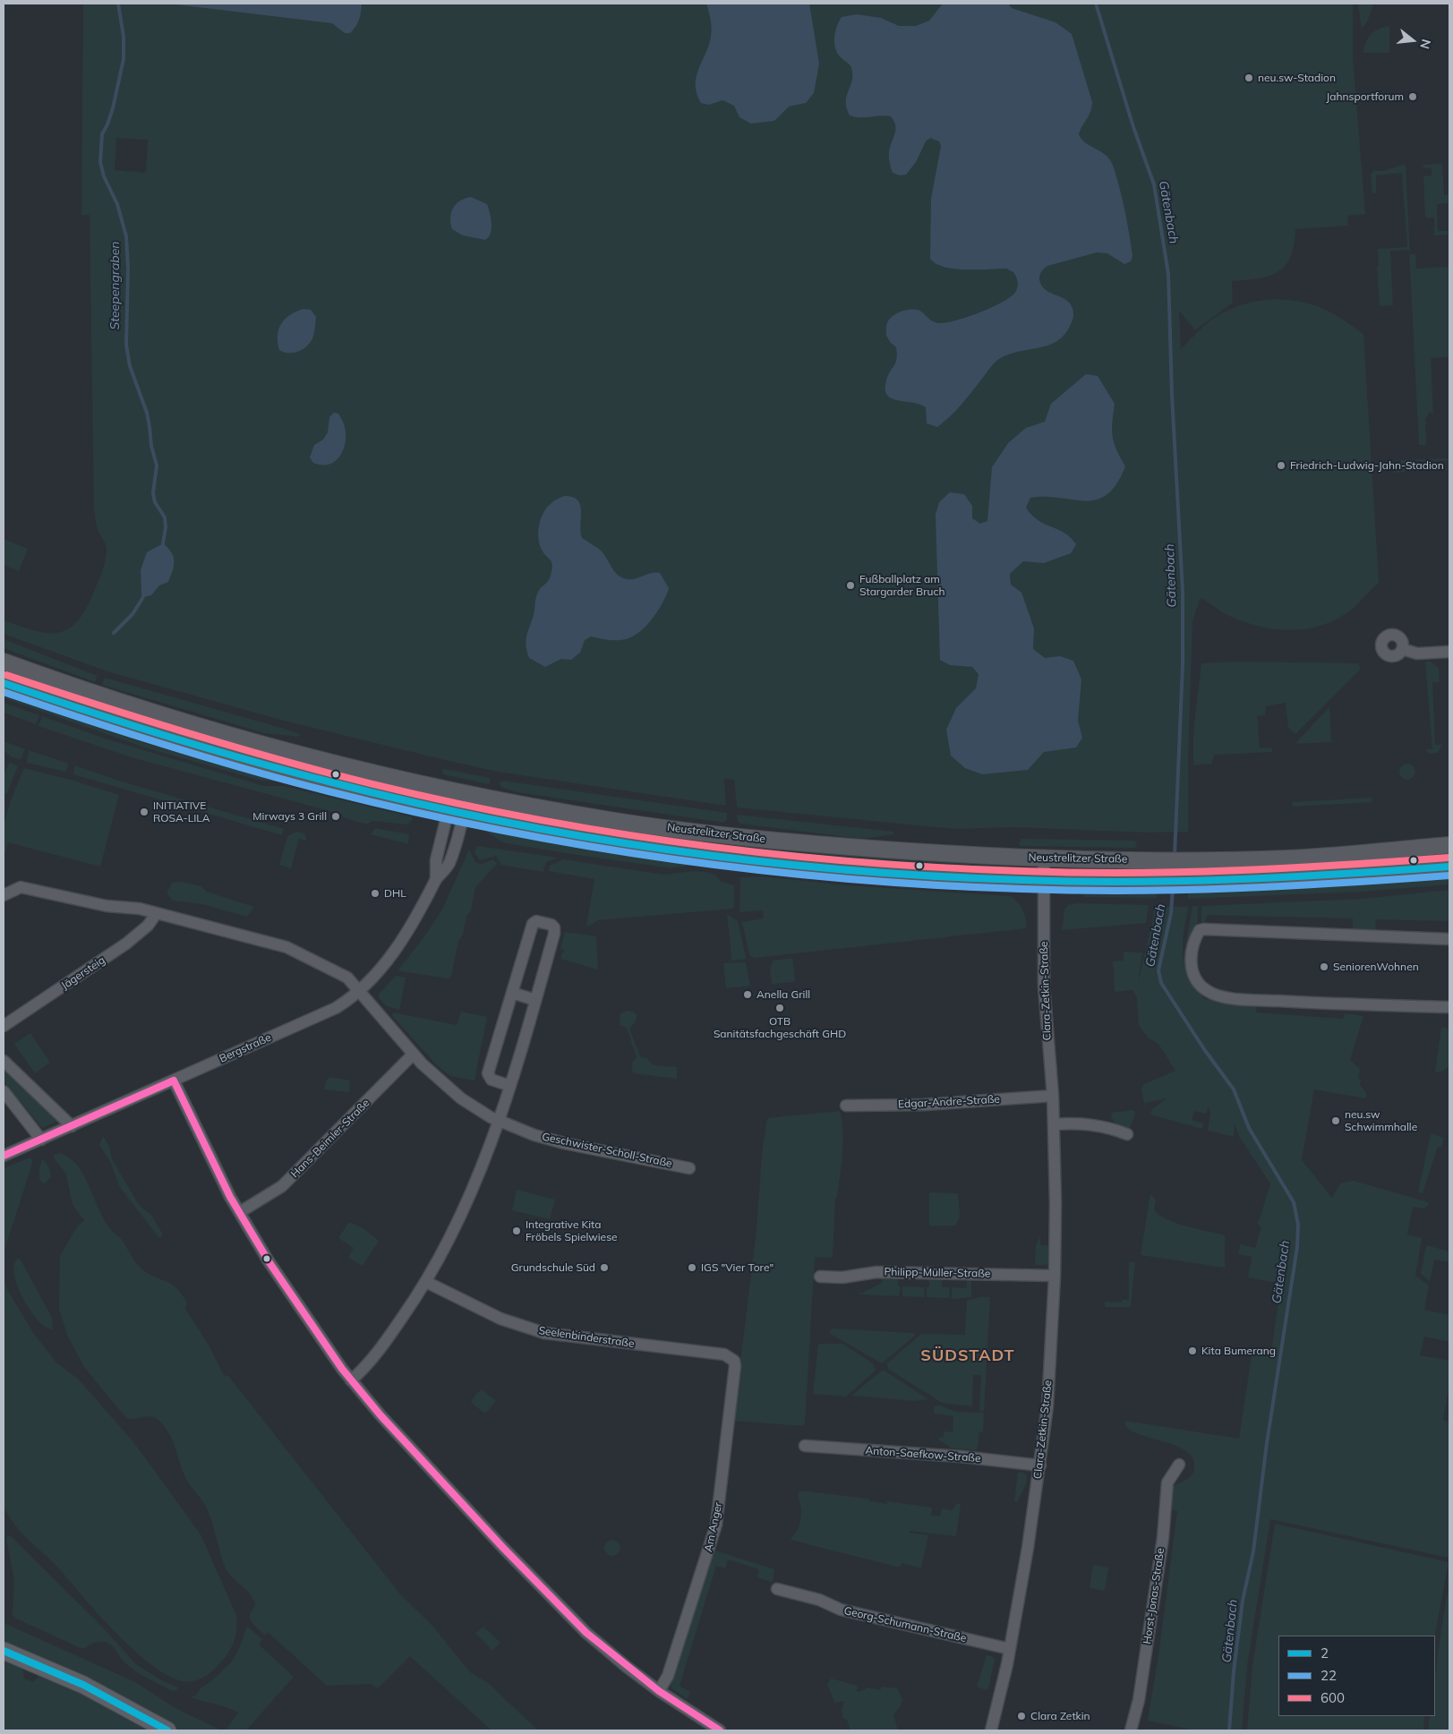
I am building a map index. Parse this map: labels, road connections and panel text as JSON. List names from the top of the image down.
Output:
{
  "streets": {
    "main road": ["Neustrelitzer Straße"],
    "street": [
      "Jägersteig",
      "Clara-Zetkin-Straße",
      "Bergstraße",
      "Edgar-Andre-Straße",
      "Hans-Beimler-Straße",
      "Geschwister-Scholl-Straße",
      "Philipp-Müller-Straße",
      "Seelenbinderstraße",
      "Anton-Saefkow-Straße",
      "Am Anger",
      "Horst-Jonas-Straße",
      "Georg-Schumann-Straße"
    ]
  },
  "crossings": [
    ["Neustrelitzer Straße", "Clara-Zetkin-Straße"],
    ["Neustrelitzer Straße", "Bergstraße"],
    ["Clara-Zetkin-Straße", "Edgar-Andre-Straße"],
    ["Clara-Zetkin-Straße", "Philipp-Müller-Straße"],
    ["Clara-Zetkin-Straße", "Anton-Saefkow-Straße"],
    ["Clara-Zetkin-Straße", "Georg-Schumann-Straße"],
    ["Bergstraße", "Geschwister-Scholl-Straße"],
    ["Hans-Beimler-Straße", "Geschwister-Scholl-Straße"],
    ["Seelenbinderstraße", "Am Anger"]
  ],
  "districts": ["SÜDSTADT"],
  "water": ["Gätenbach", "Steepengraben"],
  "places": [
    "neu.sw-Stadion",
    "Jahnsportforum",
    "Friedrich-Ludwig-Jahn-Stadion",
    "Fußballplatz am Stargarder Bruch",
    "INITIATIVE ROSA-LILA",
    "Mirways 3 Grill",
    "DHL",
    "SeniorenWohnen",
    "Anella Grill",
    "OTB Sanitätsfachgeschäft GHD",
    "neu.sw Schwimmhalle",
    "Integrative Kita Fröbels Spielwiese",
    "Grundschule Süd",
    "IGS \"Vier Tore\"",
    "Kita Bumerang",
    "Clara Zetkin"
  ],
  "lines": ["transit line 600", "transit line 2", "transit line 22"],
  "legend": ["2", "22", "600"],
  "north": "right"
}
